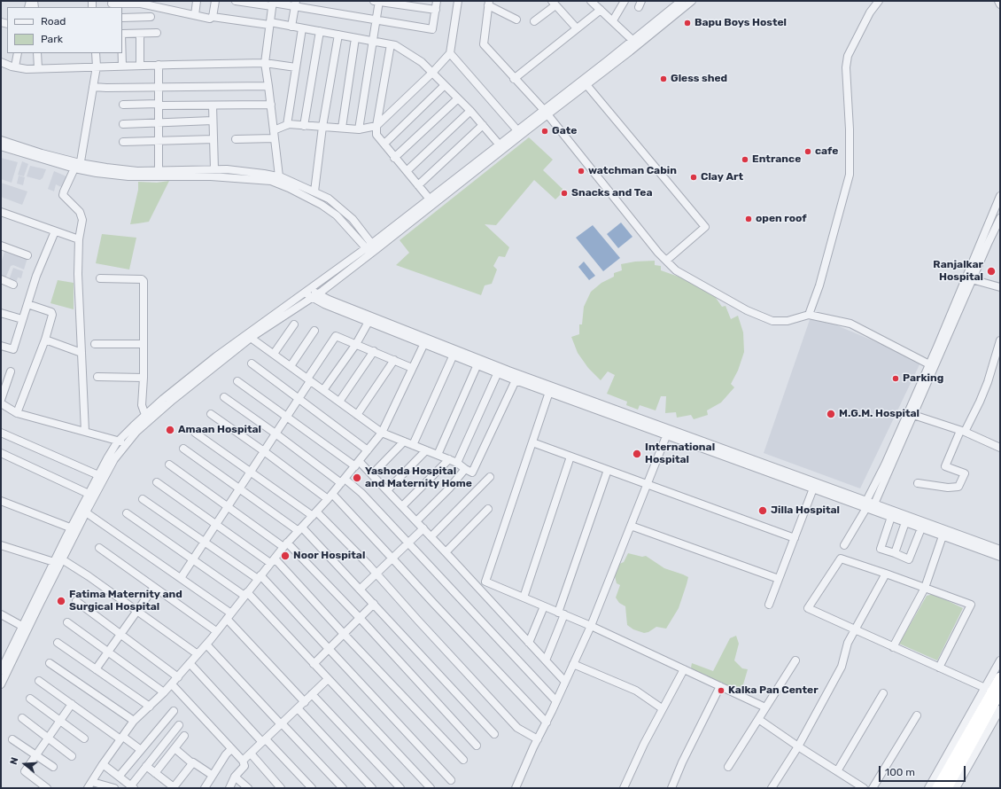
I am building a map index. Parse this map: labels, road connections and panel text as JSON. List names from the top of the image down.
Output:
{
  "places": [
    "Bapu Boys Hostel",
    "Gless shed",
    "Gate",
    "cafe",
    "Entrance",
    "watchman Cabin",
    "Clay Art",
    "Snacks and Tea",
    "open roof",
    "Ranjalkar Hospital",
    "Parking",
    "M.G.M. Hospital",
    "Amaan Hospital",
    "International Hospital",
    "Yashoda Hospital and Maternity Home",
    "Jilla Hospital",
    "Noor Hospital",
    "Fatima Maternity and Surgical Hospital",
    "Kalka Pan Center"
  ],
  "legend": ["Road", "Park"],
  "scale_bar": "100 m",
  "north": "left"
}
